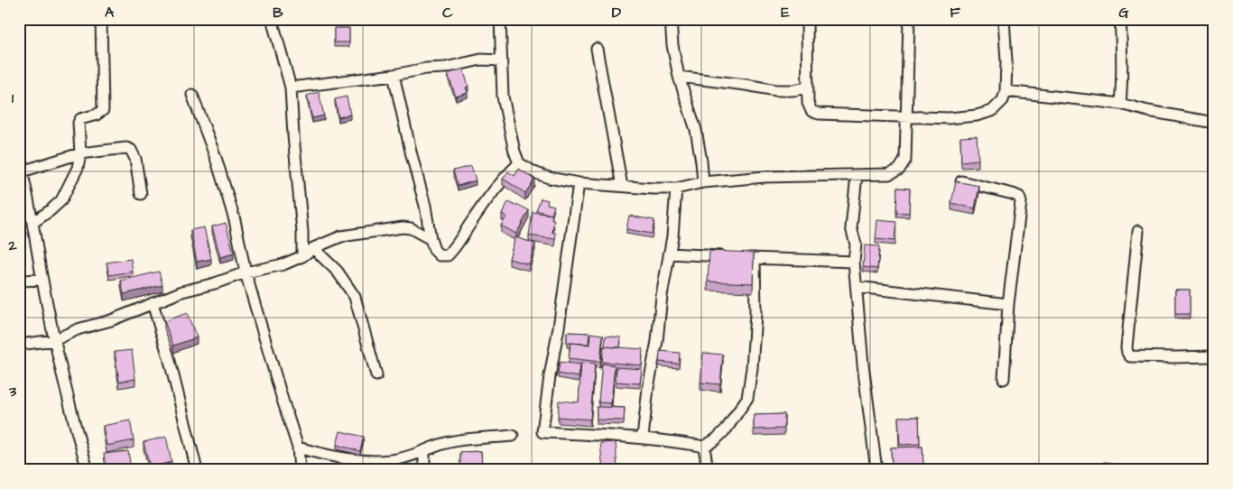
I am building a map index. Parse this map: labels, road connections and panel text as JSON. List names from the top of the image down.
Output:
{
  "grid": {
    "columns": [
      "A",
      "B",
      "C",
      "D",
      "E",
      "F",
      "G"
    ],
    "rows": ["1", "2", "3"]
  }
}
